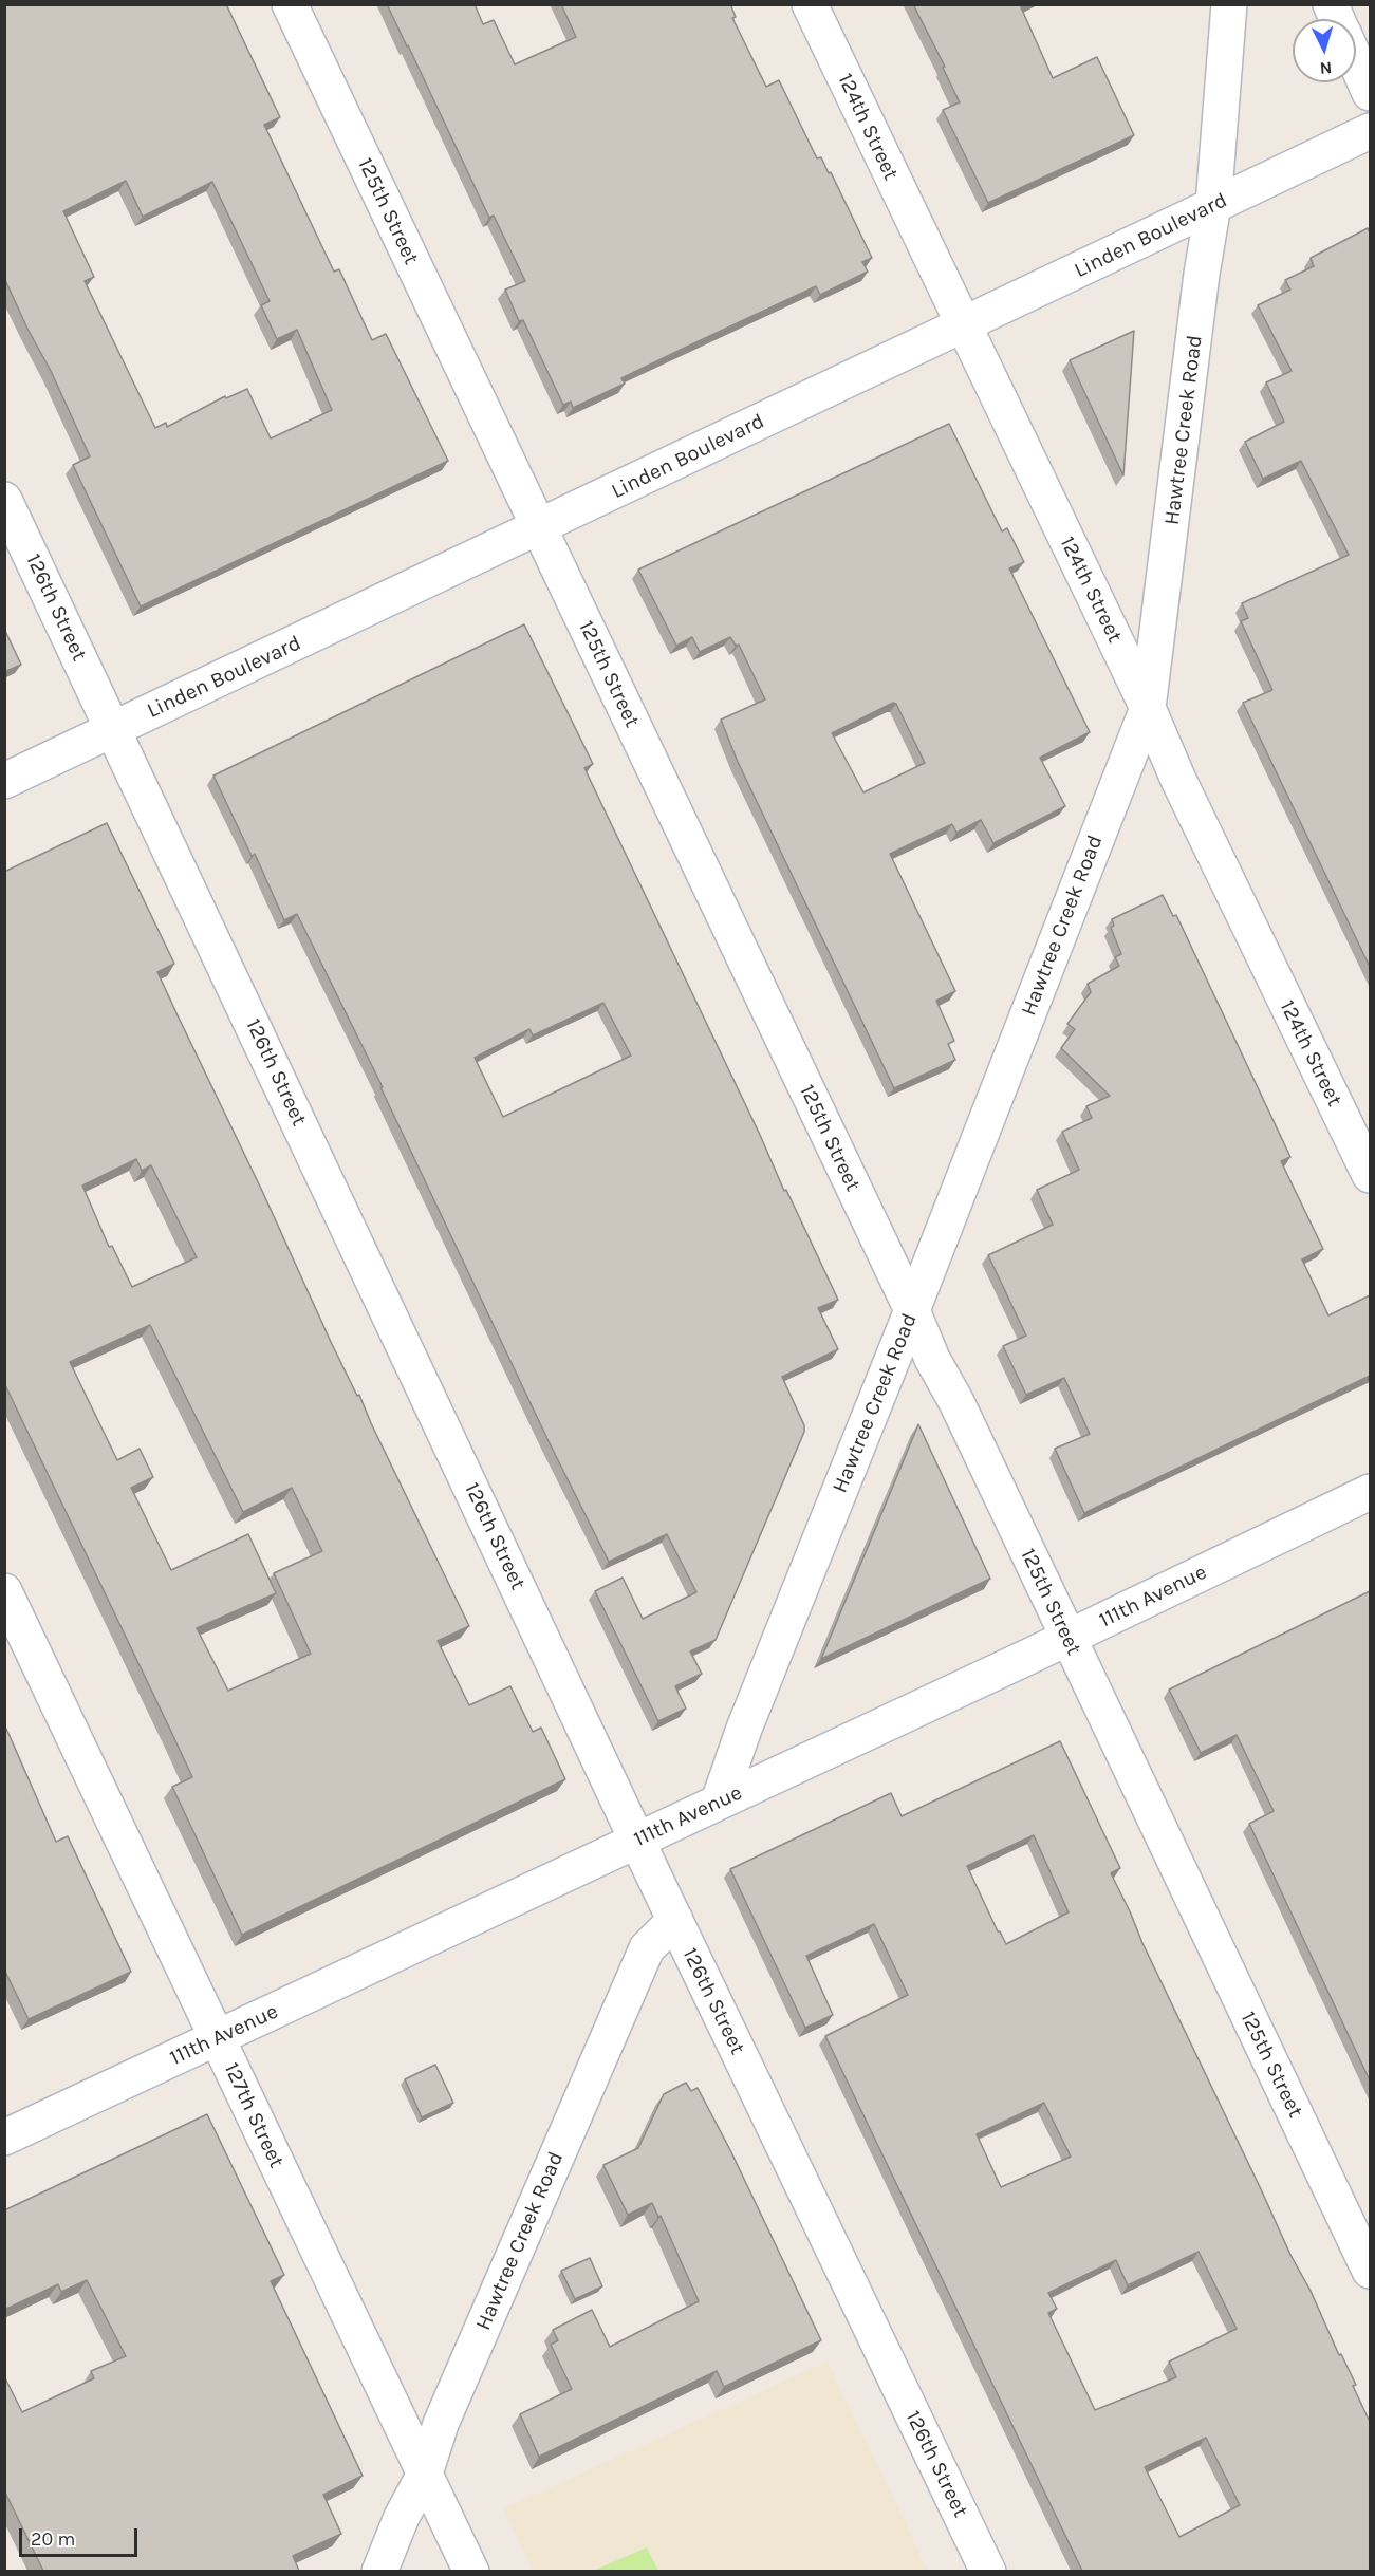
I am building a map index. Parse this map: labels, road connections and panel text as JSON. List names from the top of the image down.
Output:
{
  "streets": {
    "street": [
      "124th Street",
      "125th Street",
      "Linden Boulevard",
      "Hawtree Creek Road",
      "126th Street",
      "111th Avenue",
      "127th Street"
    ]
  },
  "crossings": [
    ["124th Street", "Linden Boulevard"],
    ["124th Street", "Hawtree Creek Road"],
    ["125th Street", "Linden Boulevard"],
    ["125th Street", "Hawtree Creek Road"],
    ["125th Street", "111th Avenue"],
    ["Linden Boulevard", "Hawtree Creek Road"],
    ["Linden Boulevard", "126th Street"],
    ["Hawtree Creek Road", "126th Street"],
    ["Hawtree Creek Road", "111th Avenue"],
    ["Hawtree Creek Road", "127th Street"],
    ["126th Street", "111th Avenue"],
    ["111th Avenue", "127th Street"]
  ],
  "scale_bar": "20 m",
  "north": "bottom"
}
